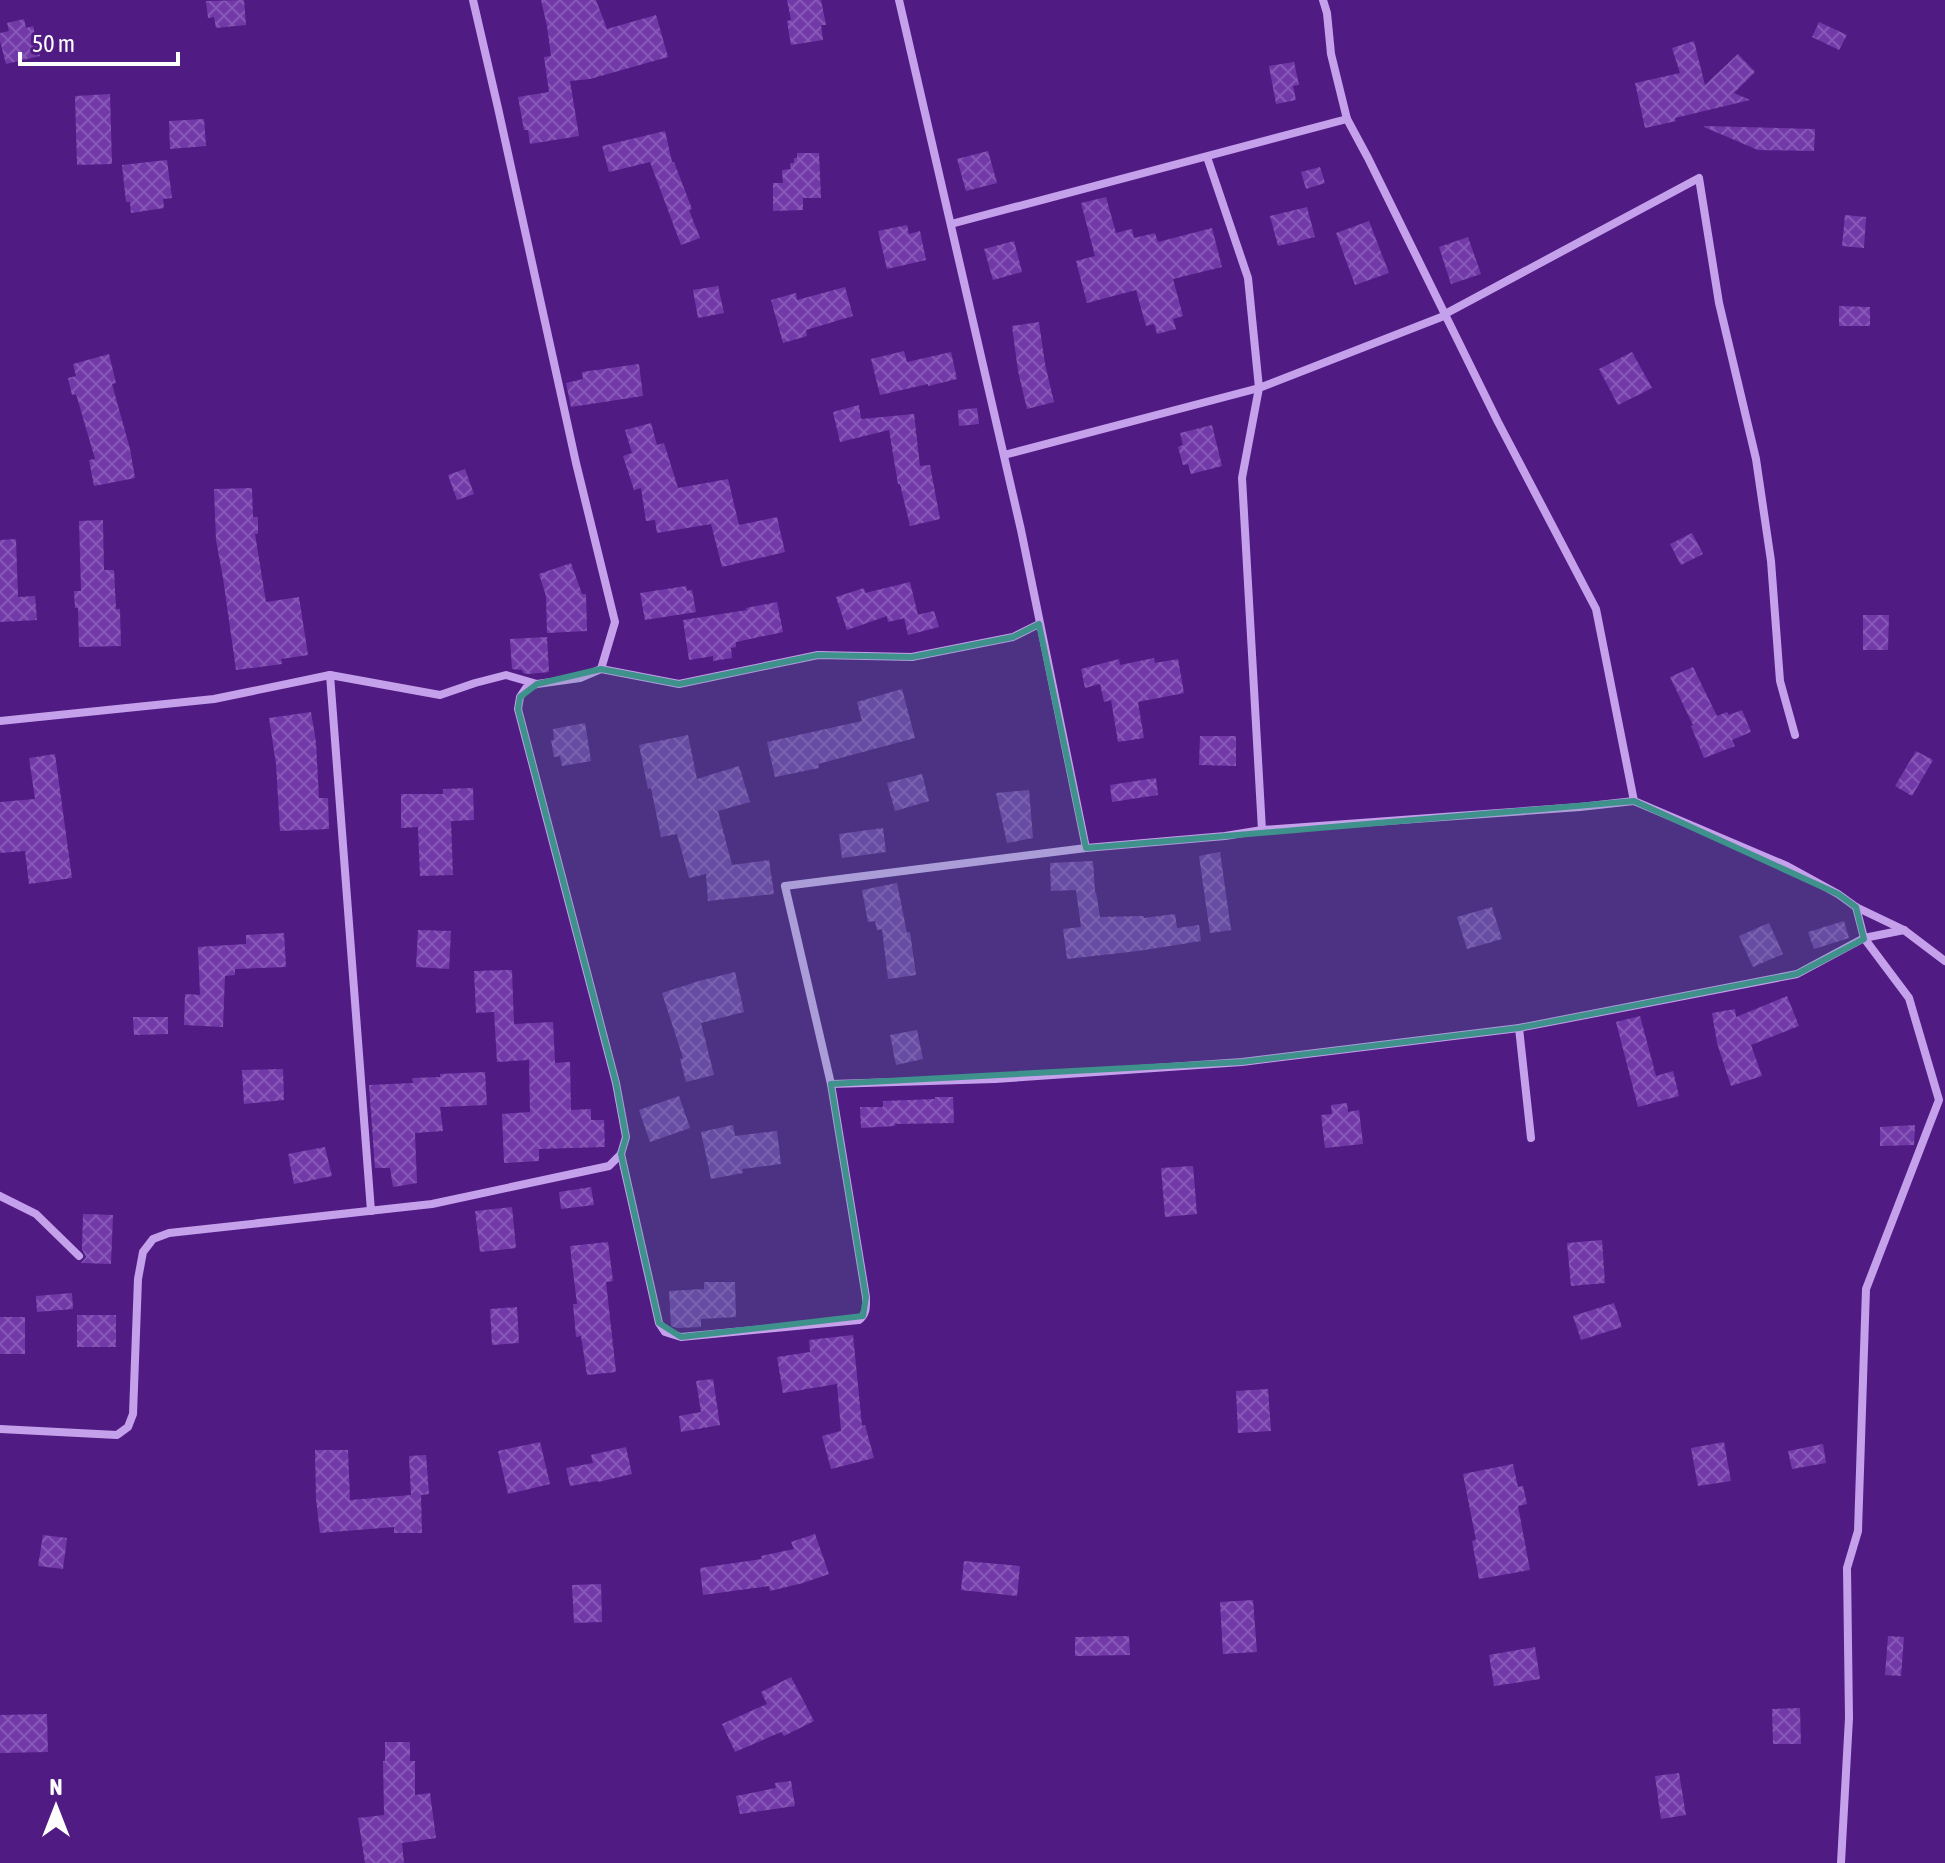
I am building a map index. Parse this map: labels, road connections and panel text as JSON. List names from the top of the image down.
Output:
{
  "scale_bar": "50 m",
  "north": "top"
}
